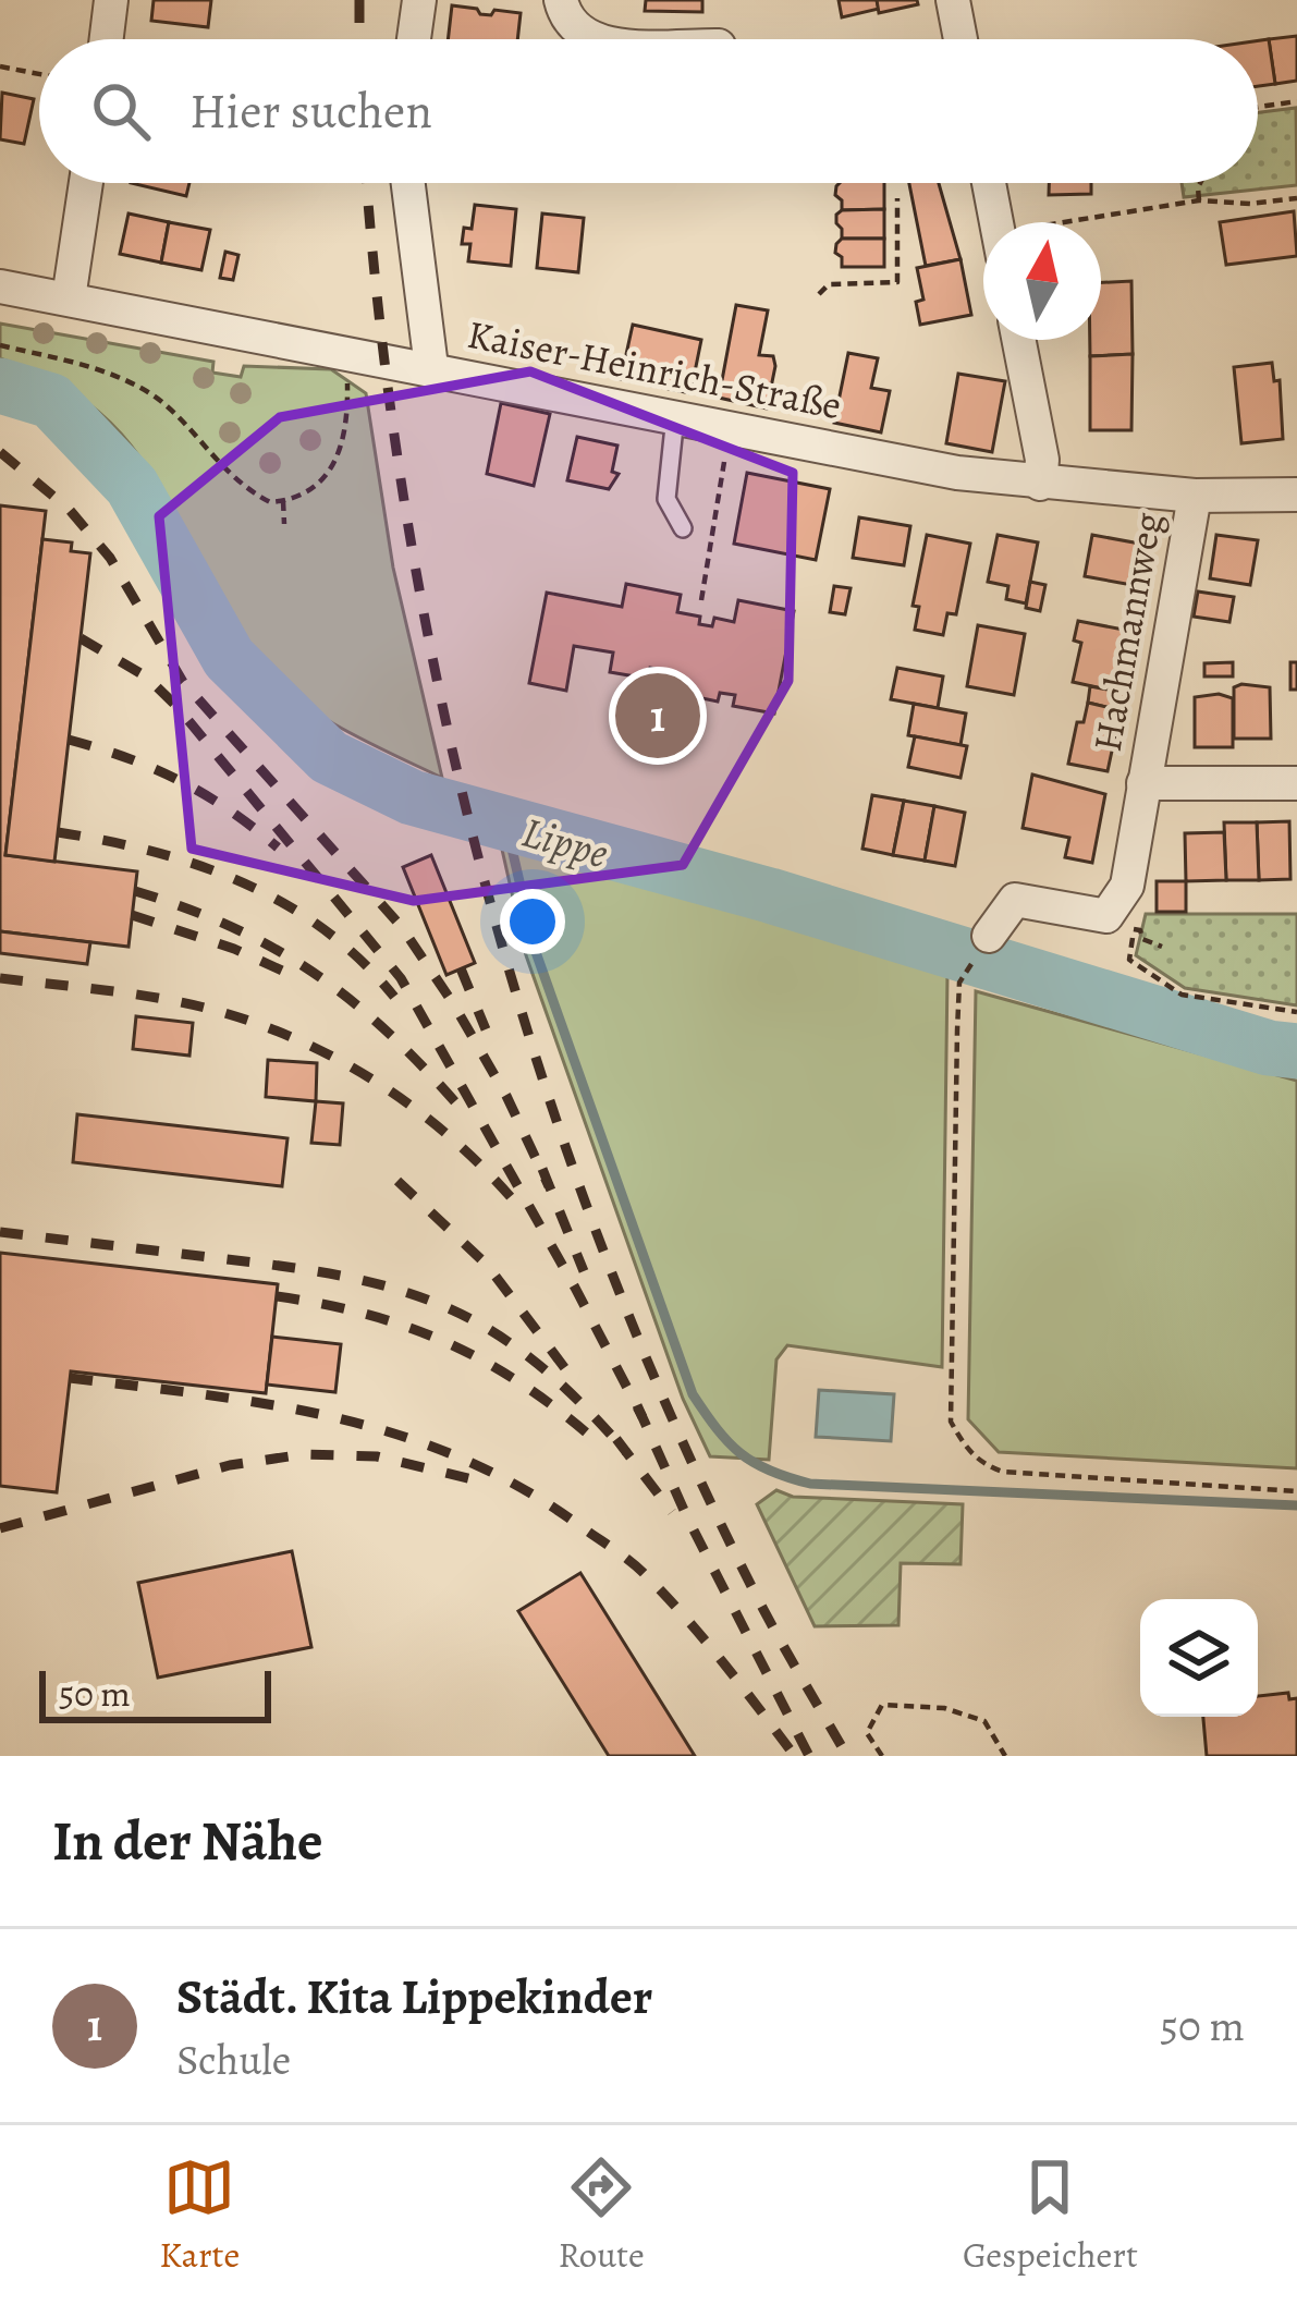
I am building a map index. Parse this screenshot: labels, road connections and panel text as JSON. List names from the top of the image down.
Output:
{
  "streets": {
    "street": ["Kaiser-Heinrich-Straße", "Hachmannweg"]
  },
  "crossings": [
    ["Kaiser-Heinrich-Straße", "Hachmannweg"]
  ],
  "water": ["Lippe"],
  "scale_bar": "50 m",
  "north": "top",
  "page": {
    "search": "Hier suchen",
    "pins": "1",
    "scale": "50 m",
    "heading": "In der Nähe",
    "list": [
      {
        "mark": "1",
        "name": "Städt. Kita Lippekinder",
        "note": "Schule",
        "value": "50 m"
      }
    ],
    "nav": ["Karte", "Route", "Gespeichert"]
  }
}
